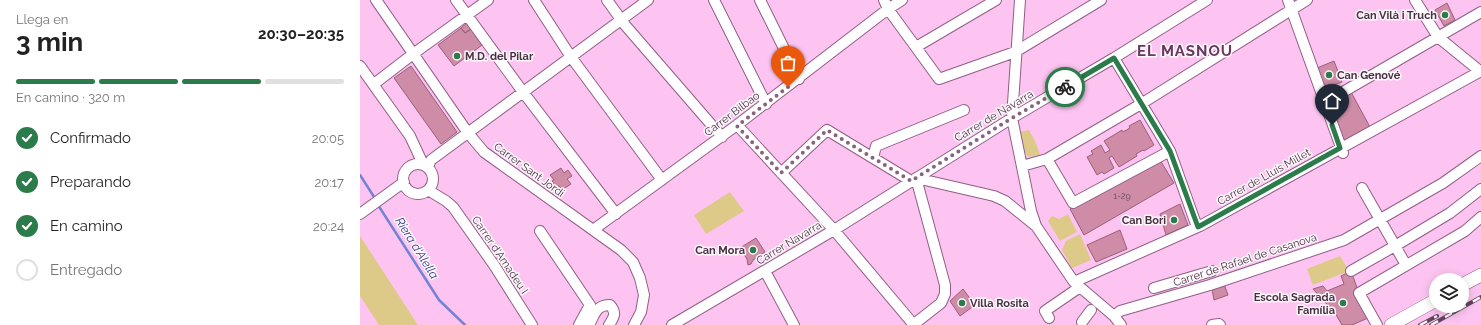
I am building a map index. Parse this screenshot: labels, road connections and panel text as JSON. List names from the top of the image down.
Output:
{
  "streets": {
    "street": [
      "Carrer Bilbao",
      "Carrer de Navarra",
      "Carrer Sant Jordi",
      "Carrer de Lluís Millet",
      "Carrer Navarra",
      "Carrer d'Amadeu I",
      "Carrer de Rafael de Casanova"
    ]
  },
  "crossings": [
    ["Carrer Bilbao", "Carrer Sant Jordi"],
    ["Carrer de Navarra", "Carrer Navarra"]
  ],
  "districts": ["EL MASNOU"],
  "water": ["Riera d'Alella"],
  "places": [
    "Can Vilà i Truch",
    "M.D. del Pilar",
    "Can Genové",
    "Can Bori",
    "Can Mora",
    "Villa Rosita",
    "Escola Sagrada Família"
  ],
  "house_numbers": ["1-29"],
  "page": {
    "heading": ["3 min", "Llega en", "20:30–20:35"],
    "bar": "En camino · 320 m",
    "list": [
      ["Confirmado", "20:05"],
      ["Preparando", "20:17"],
      ["En camino", "20:24"],
      "Entregado"
    ]
  }
}
